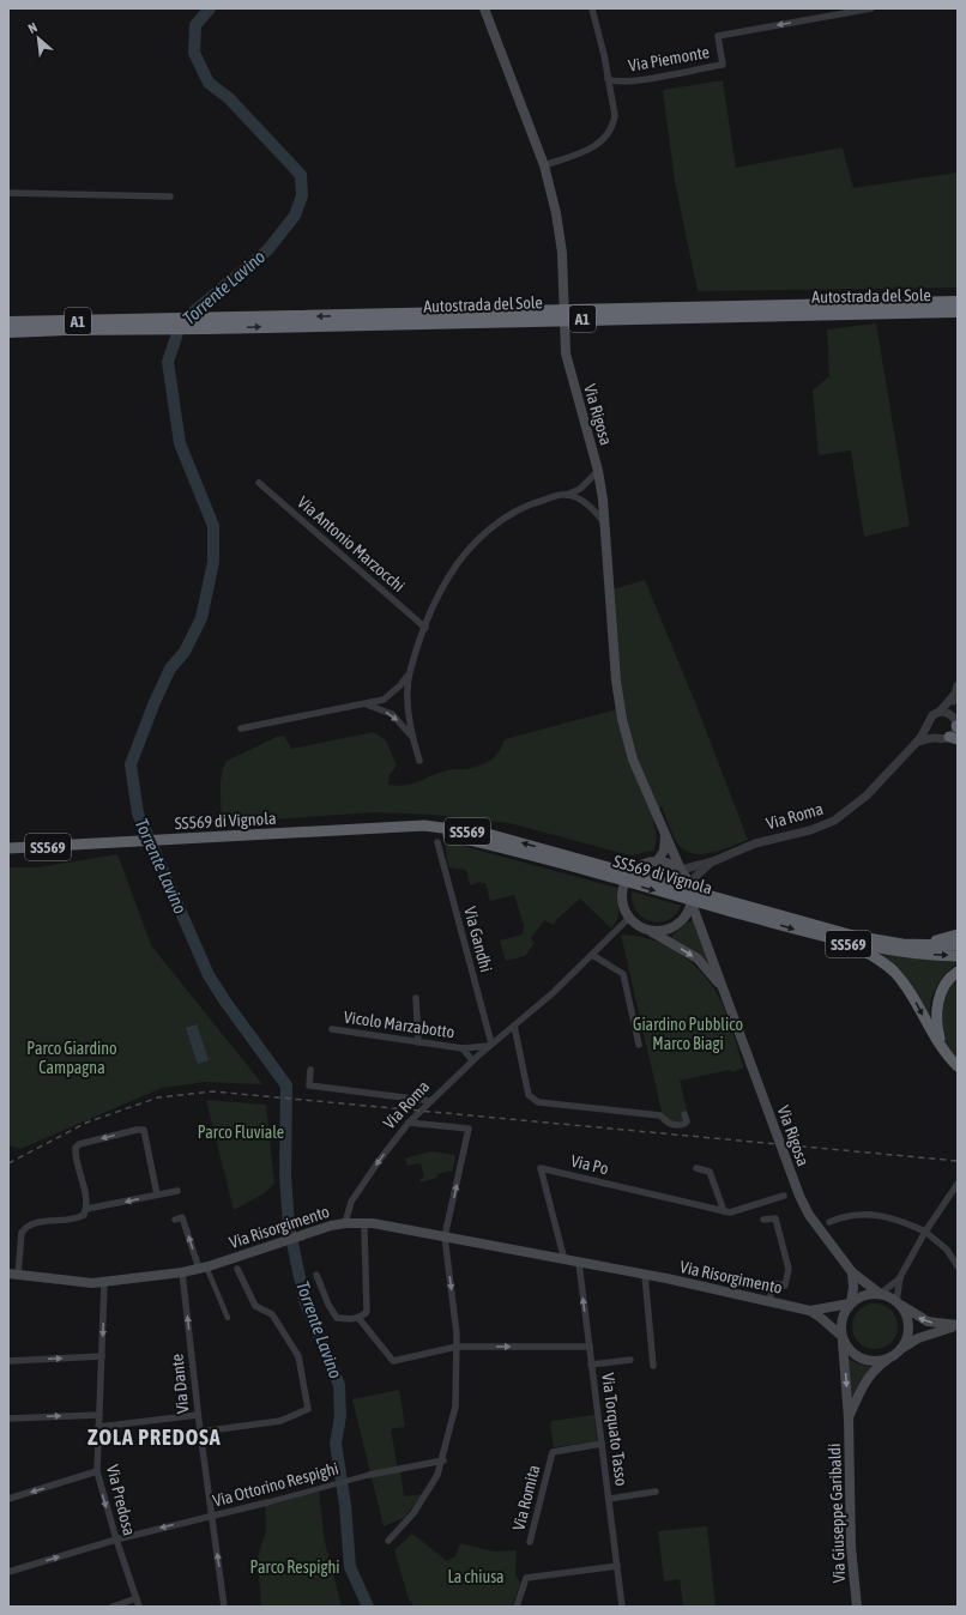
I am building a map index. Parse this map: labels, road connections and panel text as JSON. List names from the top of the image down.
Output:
{
  "streets": {
    "highway": [
      "Autostrada del Sole",
      "A1",
      "SS569 di Vignola",
      "SS569"
    ],
    "main road": ["Via Rigosa", "Via Risorgimento", "Via Giuseppe Garibaldi"],
    "street": [
      "Via Piemonte",
      "Via Antonio Marzocchi",
      "Via Roma",
      "Via Gandhi",
      "Vicolo Marzabotto",
      "Via Po",
      "Via Dante",
      "Via Torquato Tasso",
      "Via Ottorino Respighi",
      "Via Romita",
      "Via Predosa"
    ]
  },
  "crossings": [
    ["Via Rigosa", "Via Roma"],
    ["Via Rigosa", "Via Risorgimento"],
    ["Via Rigosa", "Via Giuseppe Garibaldi"],
    ["Via Roma", "Via Gandhi"],
    ["Via Roma", "Vicolo Marzabotto"],
    ["Via Roma", "Via Risorgimento"],
    ["Via Gandhi", "Vicolo Marzabotto"],
    ["Via Po", "Via Risorgimento"],
    ["Via Risorgimento", "Via Dante"],
    ["Via Risorgimento", "Via Torquato Tasso"],
    ["Via Risorgimento", "Via Predosa"],
    ["Via Risorgimento", "Via Giuseppe Garibaldi"],
    ["Via Dante", "Via Ottorino Respighi"],
    ["Via Torquato Tasso", "Via Romita"],
    ["Via Ottorino Respighi", "Via Predosa"]
  ],
  "one_way": ["Via Piemonte", "Via Dante", "Via Predosa"],
  "districts": ["ZOLA PREDOSA"],
  "water": ["Torrente Lavino"],
  "parks": [
    "Giardino Pubblico Marco Biagi",
    "Parco Giardino Campagna",
    "Parco Fluviale",
    "Parco Respighi",
    "La chiusa"
  ],
  "north": "top left"
}
